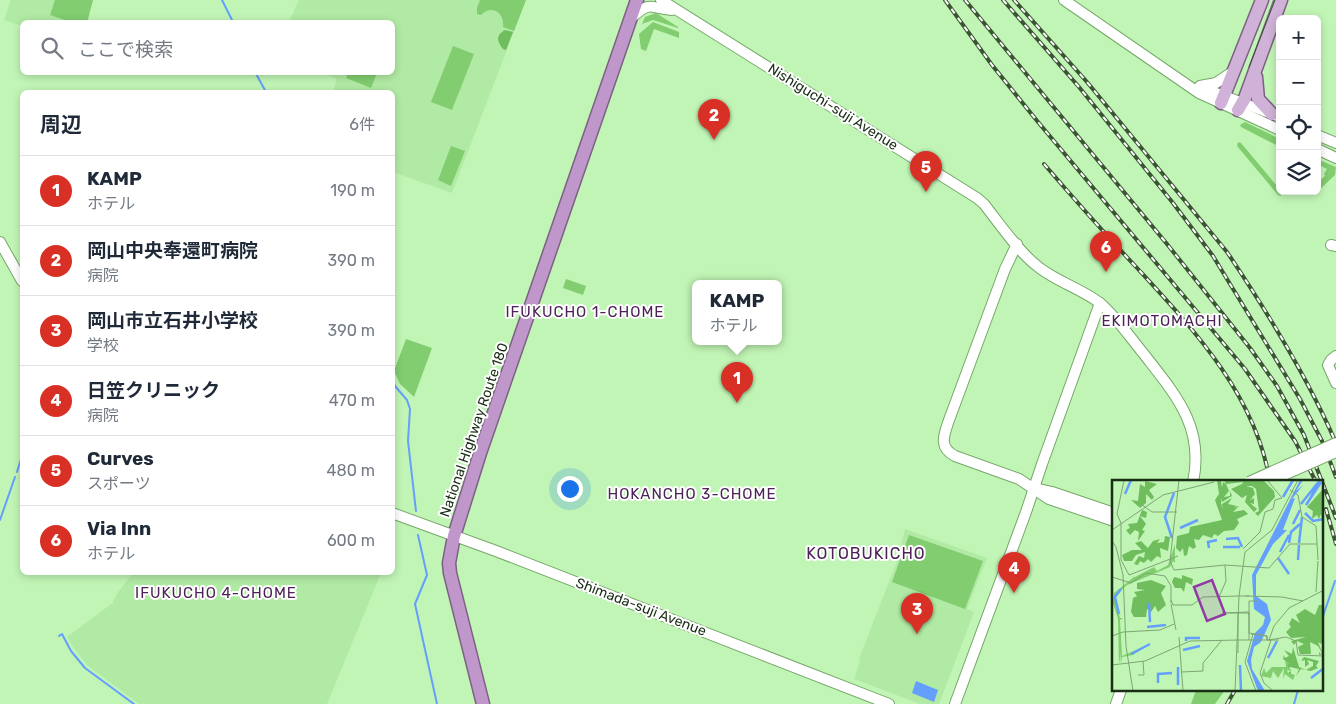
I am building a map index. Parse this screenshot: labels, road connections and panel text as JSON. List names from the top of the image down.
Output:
{
  "streets": {
    "highway": ["National Highway Route 180"],
    "street": ["Nishiguchi-suji Avenue", "Shimada-suji Avenue"]
  },
  "crossings": [
    ["National Highway Route 180", "Shimada-suji Avenue"]
  ],
  "districts": [
    "IFUKUCHO 1-CHOME",
    "EKIMOTOMACHI",
    "HOKANCHO 3-CHOME",
    "KOTOBUKICHO",
    "IFUKUCHO 4-CHOME"
  ],
  "page": {
    "map_buttons": ["+", "−"],
    "search": "ここで検索",
    "heading": ["周辺", "6件"],
    "pins": [
      "2",
      "5",
      "6",
      "1",
      "4",
      "3"
    ],
    "list": [
      {
        "mark": "1",
        "name": "KAMP",
        "note": "ホテル",
        "value": "190 m"
      },
      {
        "mark": "2",
        "name": "岡山中央奉還町病院",
        "note": "病院",
        "value": "390 m"
      },
      {
        "mark": "3",
        "name": "岡山市立石井小学校",
        "note": "学校",
        "value": "390 m"
      },
      {
        "mark": "4",
        "name": "日笠クリニック",
        "note": "病院",
        "value": "470 m"
      },
      {
        "mark": "5",
        "name": "Curves",
        "note": "スポーツ",
        "value": "480 m"
      },
      {
        "mark": "6",
        "name": "Via Inn",
        "note": "ホテル",
        "value": "600 m"
      }
    ],
    "popup": ["KAMP", "ホテル"]
  }
}
